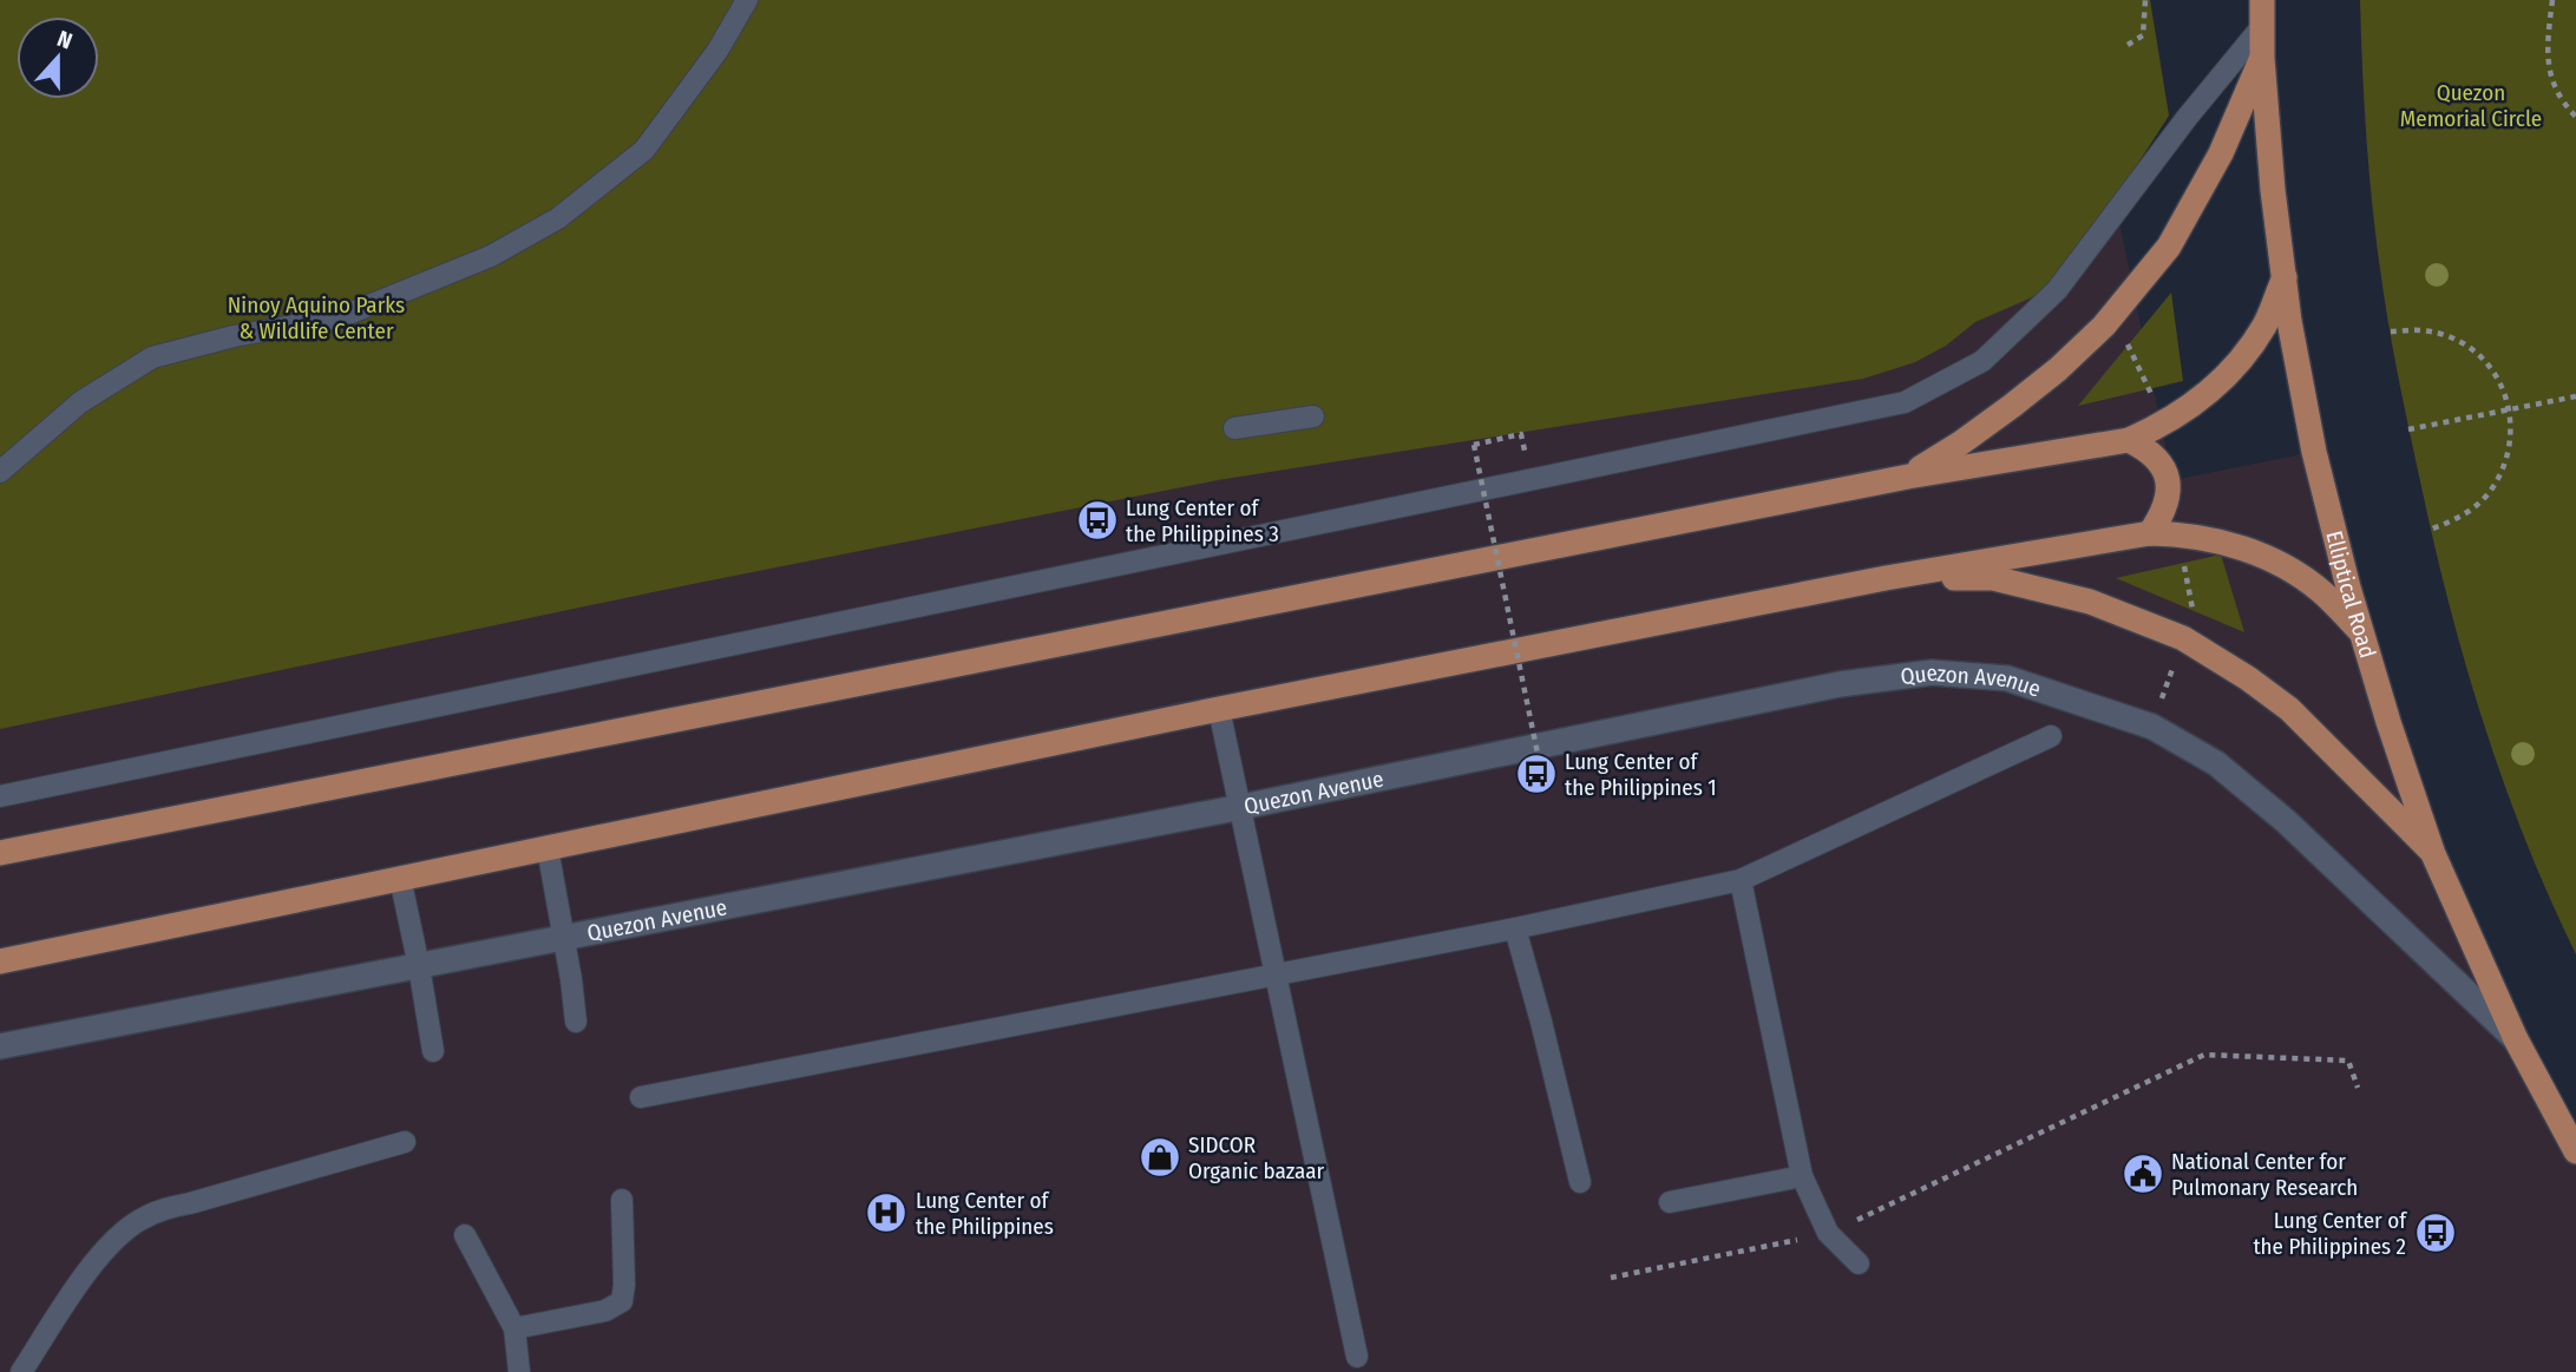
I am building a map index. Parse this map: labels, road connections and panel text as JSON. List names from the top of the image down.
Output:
{
  "streets": {
    "main road": ["Elliptical Road"],
    "street": ["Quezon Avenue"]
  },
  "crossings": [
    ["Elliptical Road", "Quezon Avenue"]
  ],
  "parks": ["Quezon Memorial Circle", "Ninoy Aquino Parks & Wildlife Center"],
  "places": {
    "bus stop": ["Lung Center of the Philippines 3", "Lung Center of the Philippines 1", "Lung Center of the Philippines 2"],
    "shop": ["SIDCOR Organic bazaar"],
    "public building": ["National Center for Pulmonary Research"],
    "hospital": ["Lung Center of the Philippines"]
  },
  "north": "top"
}
